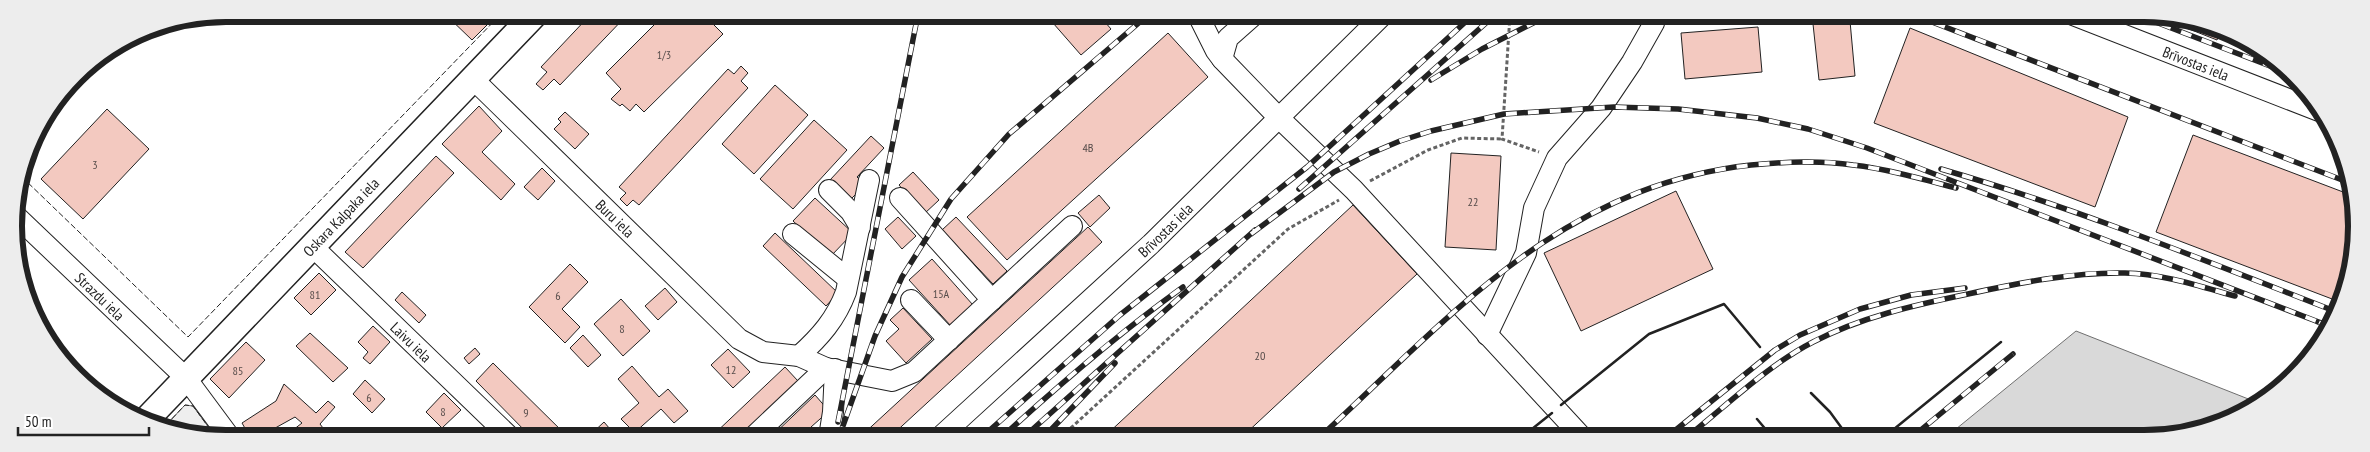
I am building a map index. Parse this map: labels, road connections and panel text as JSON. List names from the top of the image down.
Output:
{
  "streets": {
    "main road": ["Oskara Kalpaka iela"],
    "street": [
      "Brīvostas iela",
      "Buru iela",
      "Strazdu iela",
      "Laivu iela"
    ]
  },
  "crossings": [
    ["Oskara Kalpaka iela", "Buru iela"],
    ["Oskara Kalpaka iela", "Strazdu iela"],
    ["Oskara Kalpaka iela", "Laivu iela"]
  ],
  "house_numbers": [
    "1/3",
    "4B",
    "3",
    "22",
    "15A",
    "81",
    "6",
    "8",
    "20",
    "12",
    "85",
    "6",
    "8",
    "9"
  ],
  "scale_bar": "50 m"
}
